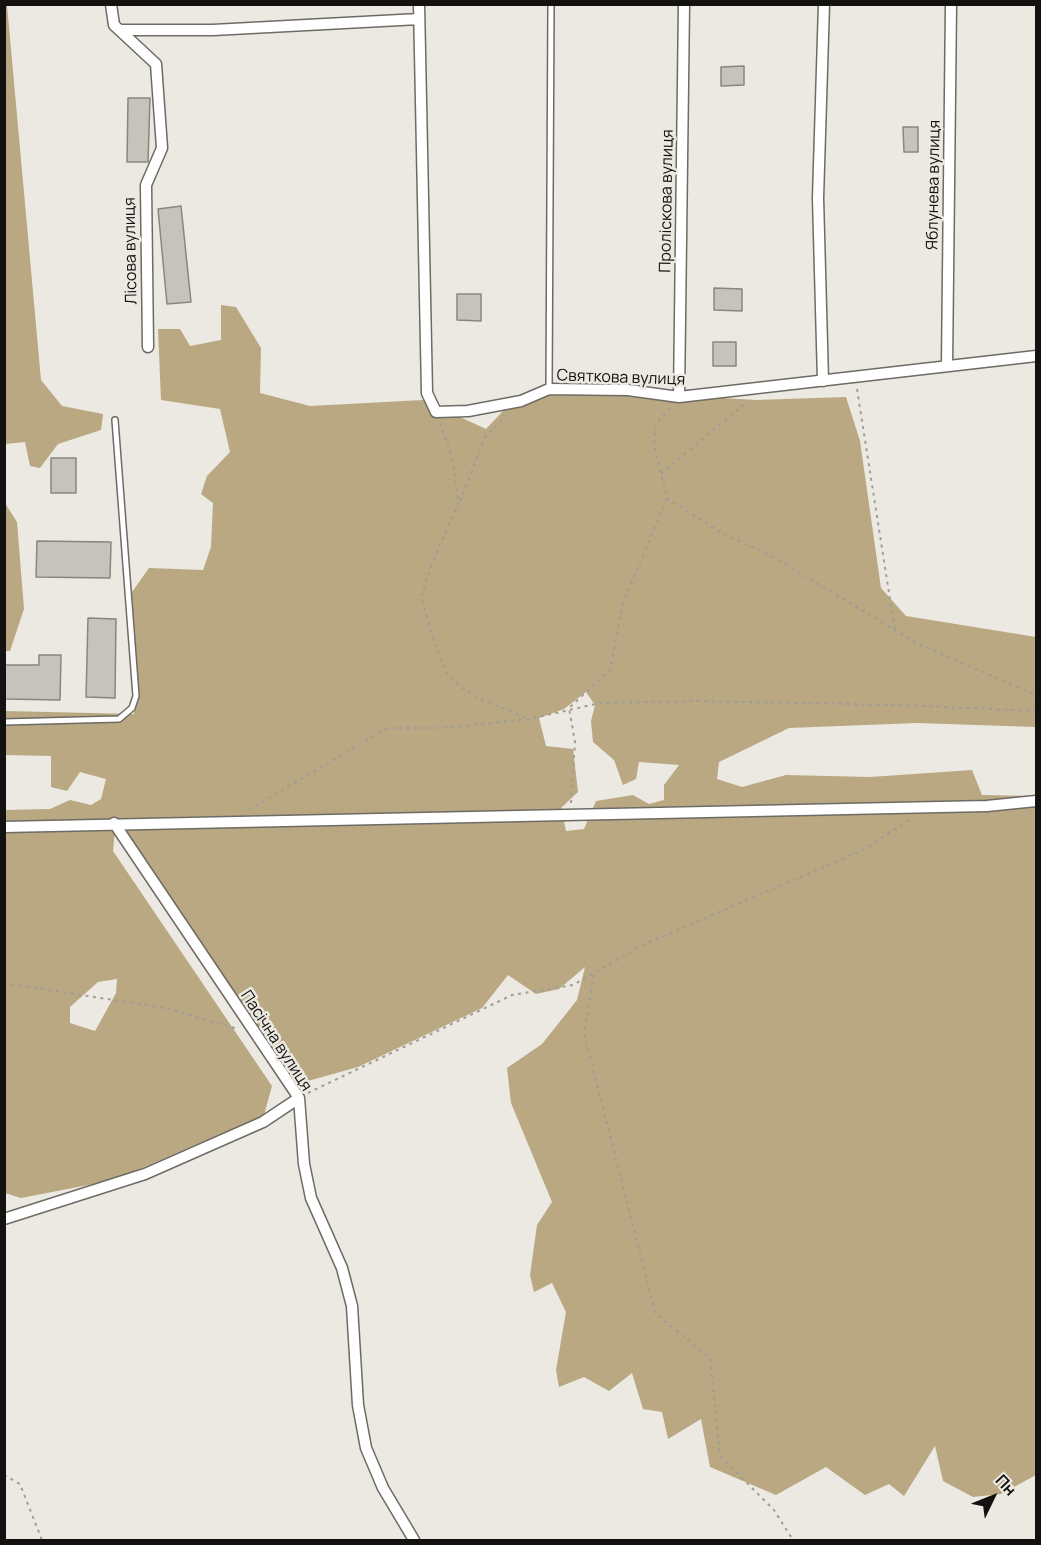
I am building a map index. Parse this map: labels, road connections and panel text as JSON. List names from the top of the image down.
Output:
{
  "streets": {
    "street": [
      "Яблунева вулиця",
      "Проліскова вулиця",
      "Лісова вулиця",
      "Святкова вулиця",
      "Пасічна вулиця"
    ]
  },
  "crossings": [
    ["Яблунева вулиця", "Святкова вулиця"],
    ["Проліскова вулиця", "Святкова вулиця"]
  ],
  "north": "top right"
}
